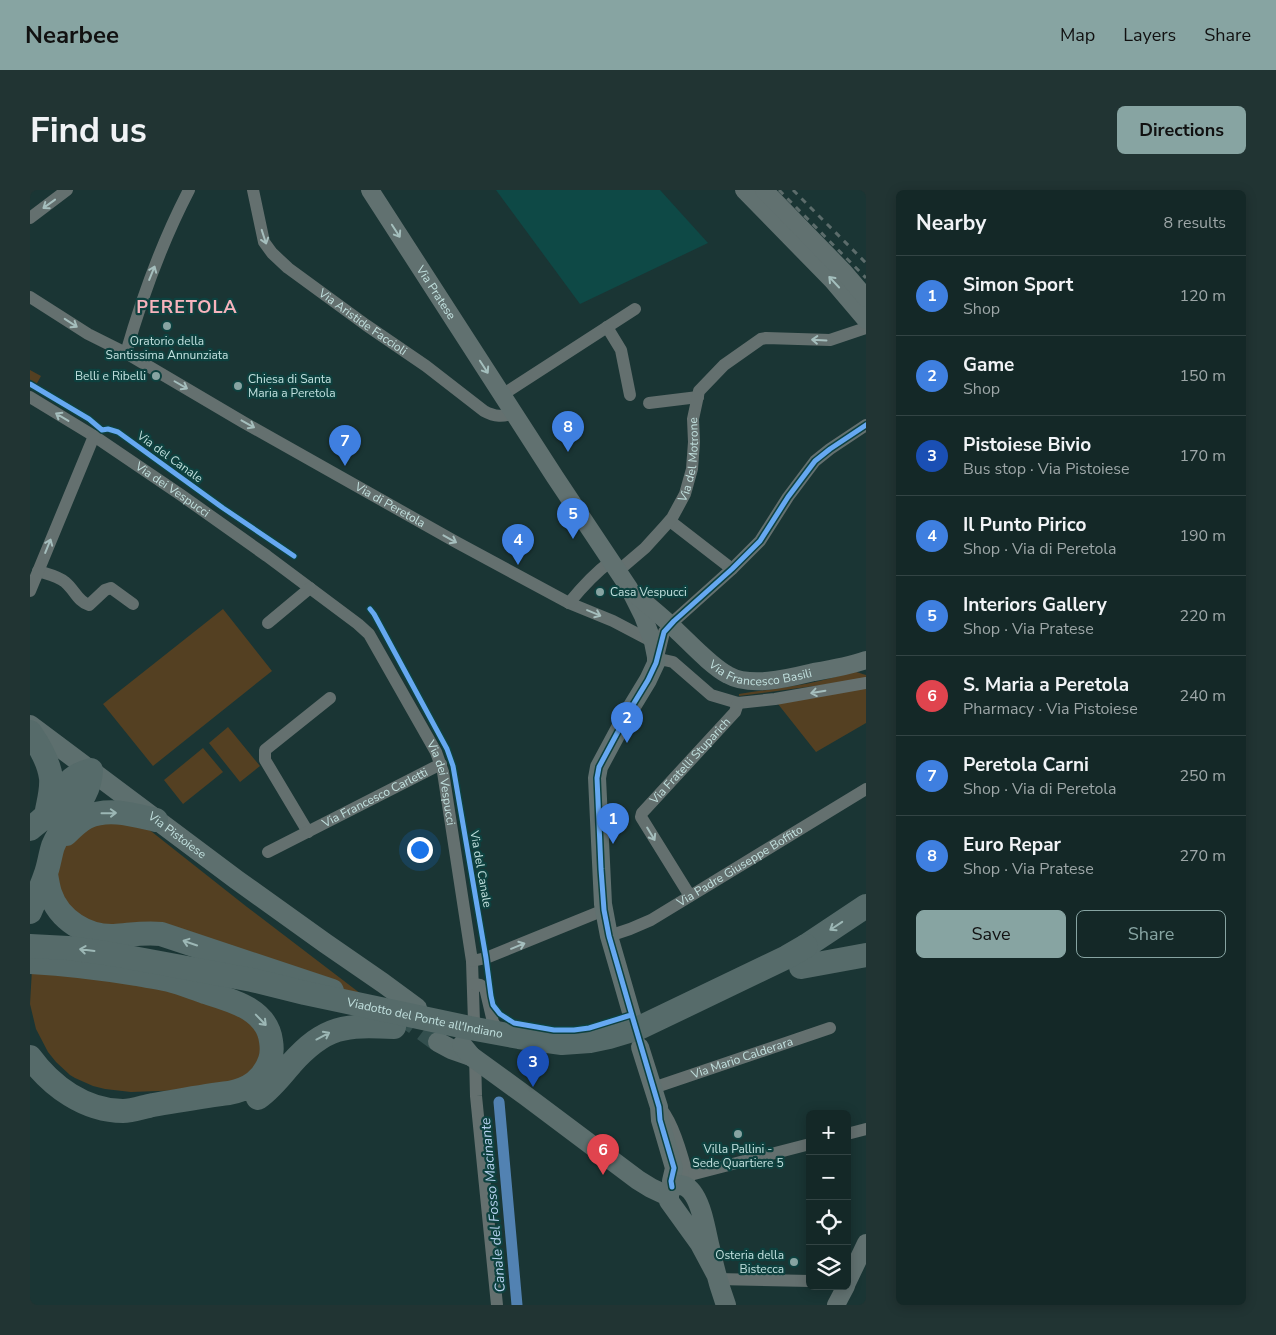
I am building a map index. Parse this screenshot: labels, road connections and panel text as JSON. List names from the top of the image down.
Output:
{
  "streets": {
    "highway": ["Viadotto del Ponte all'Indiano"],
    "main road": ["Via Pratese", "Via Francesco Basili", "Via Pistoiese"],
    "street": [
      "Via Aristide Faccioli",
      "Via del Motrone",
      "Via dei Vespucci",
      "Via di Peretola",
      "Via Fratelli Stuparich",
      "Via Francesco Carletti",
      "Via Padre Giuseppe Boffito",
      "Via Mario Calderara"
    ],
    "cycle path": ["Via del Canale"]
  },
  "crossings": [
    ["Via Pratese", "Via Aristide Faccioli"],
    ["Via Pratese", "Via del Motrone"],
    ["Via Pratese", "Via di Peretola"],
    ["Via Pratese", "Via Francesco Basili"],
    ["Via del Motrone", "Via di Peretola"],
    ["Via dei Vespucci", "Via Francesco Carletti"],
    ["Via Fratelli Stuparich", "Via Padre Giuseppe Boffito"]
  ],
  "one_way": [
    "Via Pratese",
    "Via Aristide Faccioli",
    "Via del Motrone",
    "Via di Peretola",
    "Via Fratelli Stuparich"
  ],
  "districts": ["PERETOLA"],
  "water": ["Canale del Fosso Macinante"],
  "places": [
    "Oratorio della Santissima Annunziata",
    "Belli e Ribelli",
    "Chiesa di Santa Maria a Peretola",
    "Casa Vespucci",
    "Villa Pallini - Sede Quartiere 5",
    "Osteria della Bistecca"
  ],
  "page": {
    "header": "Nearbee",
    "nav": ["Map", "Layers", "Share"],
    "buttons": [
      "Directions",
      ["Save", "Share"]
    ],
    "title": "Find us",
    "heading": ["Nearby", "8 results"],
    "list": [
      {
        "mark": "1",
        "name": "Simon Sport",
        "note": "Shop",
        "value": "120 m"
      },
      {
        "mark": "2",
        "name": "Game",
        "note": "Shop",
        "value": "150 m"
      },
      {
        "mark": "3",
        "name": "Pistoiese Bivio",
        "note": "Bus stop · Via Pistoiese",
        "value": "170 m"
      },
      {
        "mark": "4",
        "name": "Il Punto Pirico",
        "note": "Shop · Via di Peretola",
        "value": "190 m"
      },
      {
        "mark": "5",
        "name": "Interiors Gallery",
        "note": "Shop · Via Pratese",
        "value": "220 m"
      },
      {
        "mark": "6",
        "name": "S. Maria a Peretola",
        "note": "Pharmacy · Via Pistoiese",
        "value": "240 m"
      },
      {
        "mark": "7",
        "name": "Peretola Carni",
        "note": "Shop · Via di Peretola",
        "value": "250 m"
      },
      {
        "mark": "8",
        "name": "Euro Repar",
        "note": "Shop · Via Pratese",
        "value": "270 m"
      }
    ],
    "pins": [
      "8",
      "7",
      "5",
      "4",
      "2",
      "1",
      "3",
      "6"
    ],
    "map_buttons": ["+", "−"]
  }
}
